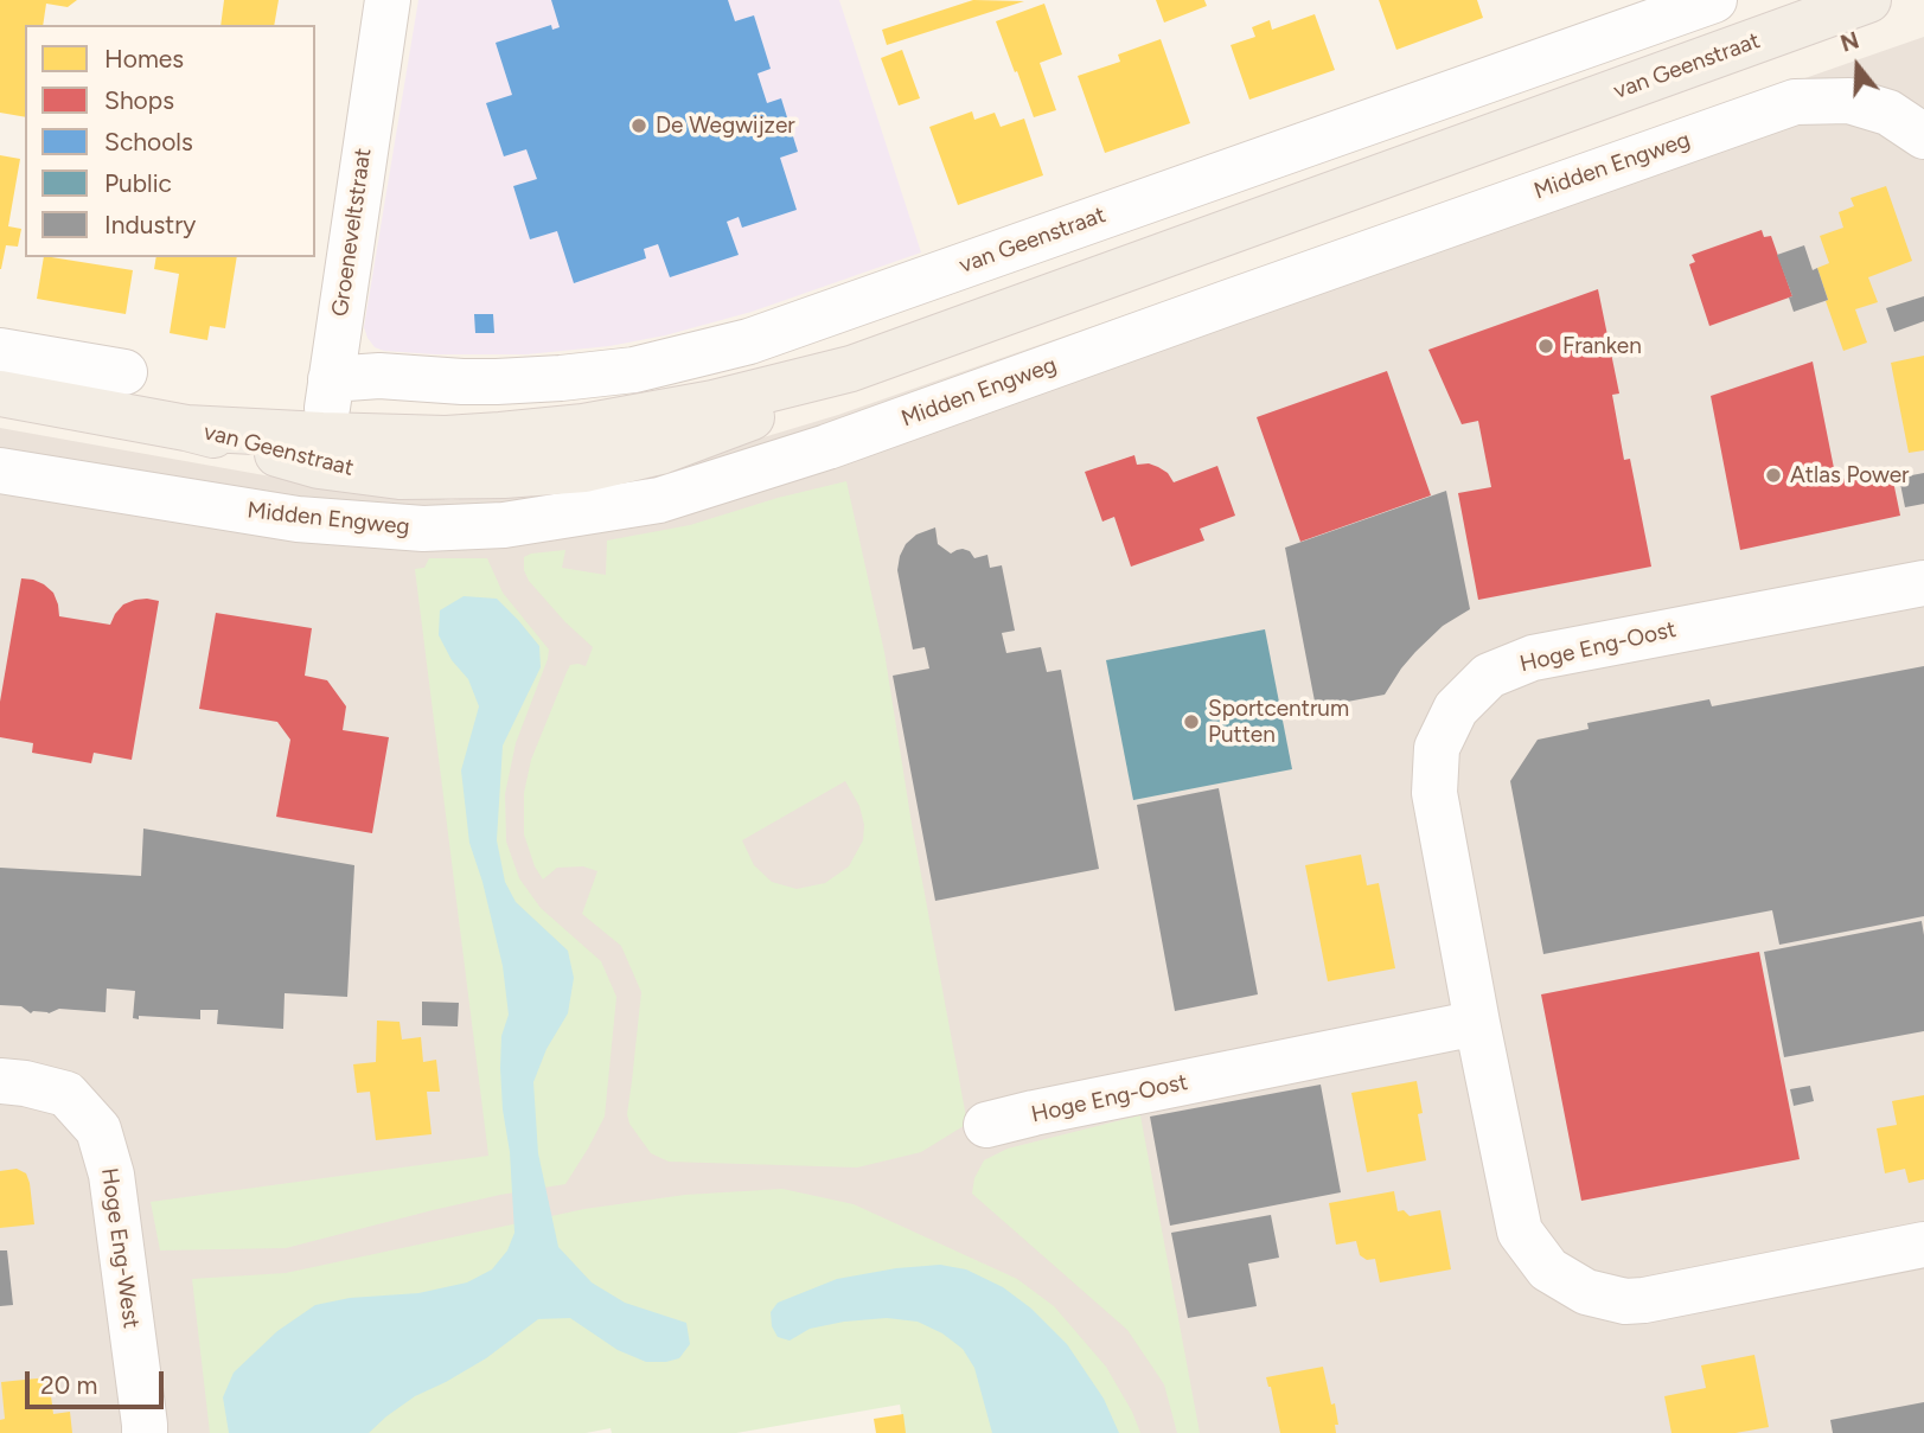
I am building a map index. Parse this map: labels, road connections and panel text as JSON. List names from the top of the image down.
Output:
{
  "streets": {
    "main road": ["van Geenstraat"],
    "street": [
      "Midden Engweg",
      "Groeneveltstraat",
      "Hoge Eng-Oost",
      "Hoge Eng-West"
    ]
  },
  "crossings": [
    ["van Geenstraat", "Groeneveltstraat"]
  ],
  "places": [
    "De Wegwijzer",
    "Franken",
    "Atlas Power",
    "Sportcentrum Putten"
  ],
  "legend": [
    "Homes",
    "Shops",
    "Schools",
    "Public",
    "Industry"
  ],
  "scale_bar": "20 m",
  "north": "top"
}
